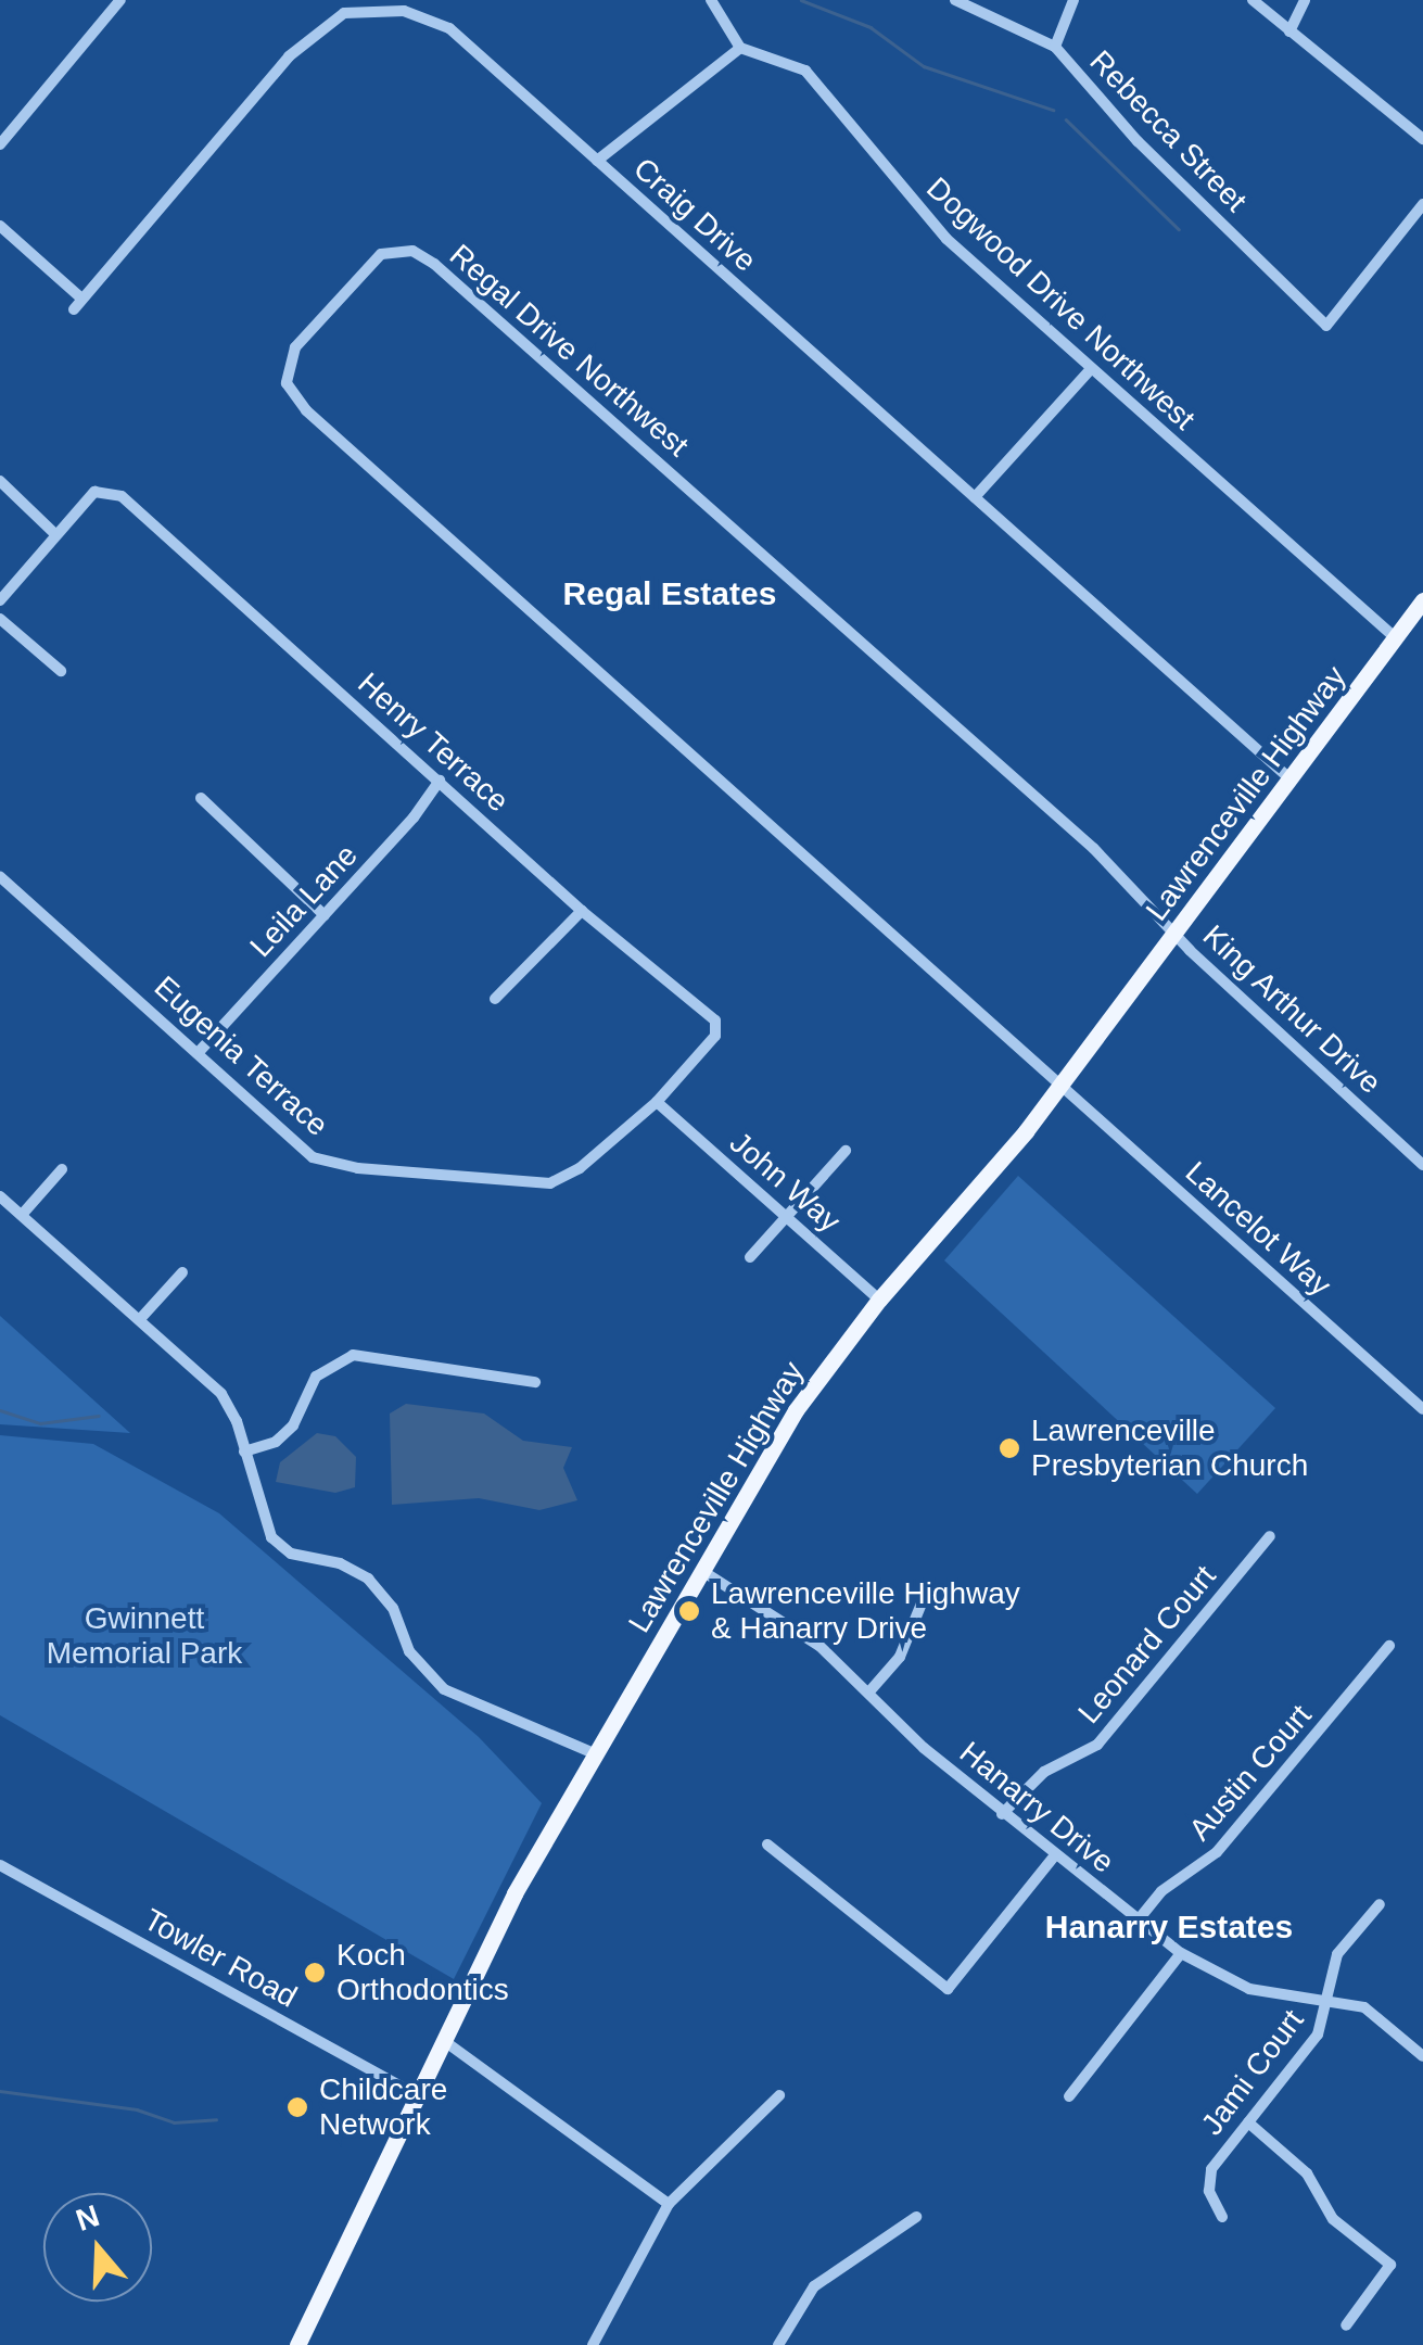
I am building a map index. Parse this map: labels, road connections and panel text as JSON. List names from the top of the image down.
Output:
{
  "streets": {
    "main road": ["Lawrenceville Highway"],
    "street": [
      "Rebecca Street",
      "Craig Drive",
      "Dogwood Drive Northwest",
      "Regal Drive Northwest",
      "Henry Terrace",
      "Leila Lane",
      "King Arthur Drive",
      "Eugenia Terrace",
      "John Way",
      "Lancelot Way",
      "Leonard Court",
      "Austin Court",
      "Hanarry Drive",
      "Towler Road",
      "Jami Court"
    ]
  },
  "crossings": [
    ["Craig Drive", "Lawrenceville Highway"],
    ["Dogwood Drive Northwest", "Lawrenceville Highway"],
    ["Regal Drive Northwest", "Lawrenceville Highway"],
    ["Regal Drive Northwest", "King Arthur Drive"],
    ["Regal Drive Northwest", "Lancelot Way"],
    ["Henry Terrace", "Leila Lane"],
    ["Henry Terrace", "Eugenia Terrace"],
    ["Lawrenceville Highway", "King Arthur Drive"],
    ["Lawrenceville Highway", "John Way"],
    ["Lawrenceville Highway", "Lancelot Way"],
    ["Lawrenceville Highway", "Hanarry Drive"],
    ["Lawrenceville Highway", "Towler Road"],
    ["Leila Lane", "Eugenia Terrace"],
    ["Eugenia Terrace", "John Way"],
    ["Leonard Court", "Hanarry Drive"],
    ["Austin Court", "Hanarry Drive"],
    ["Hanarry Drive", "Jami Court"]
  ],
  "districts": ["Regal Estates", "Hanarry Estates"],
  "parks": ["Gwinnett Memorial Park"],
  "places": [
    "Lawrenceville Presbyterian Church",
    "Lawrenceville Highway & Hanarry Drive",
    "Koch Orthodontics",
    "Childcare Network"
  ],
  "north": "top"
}
